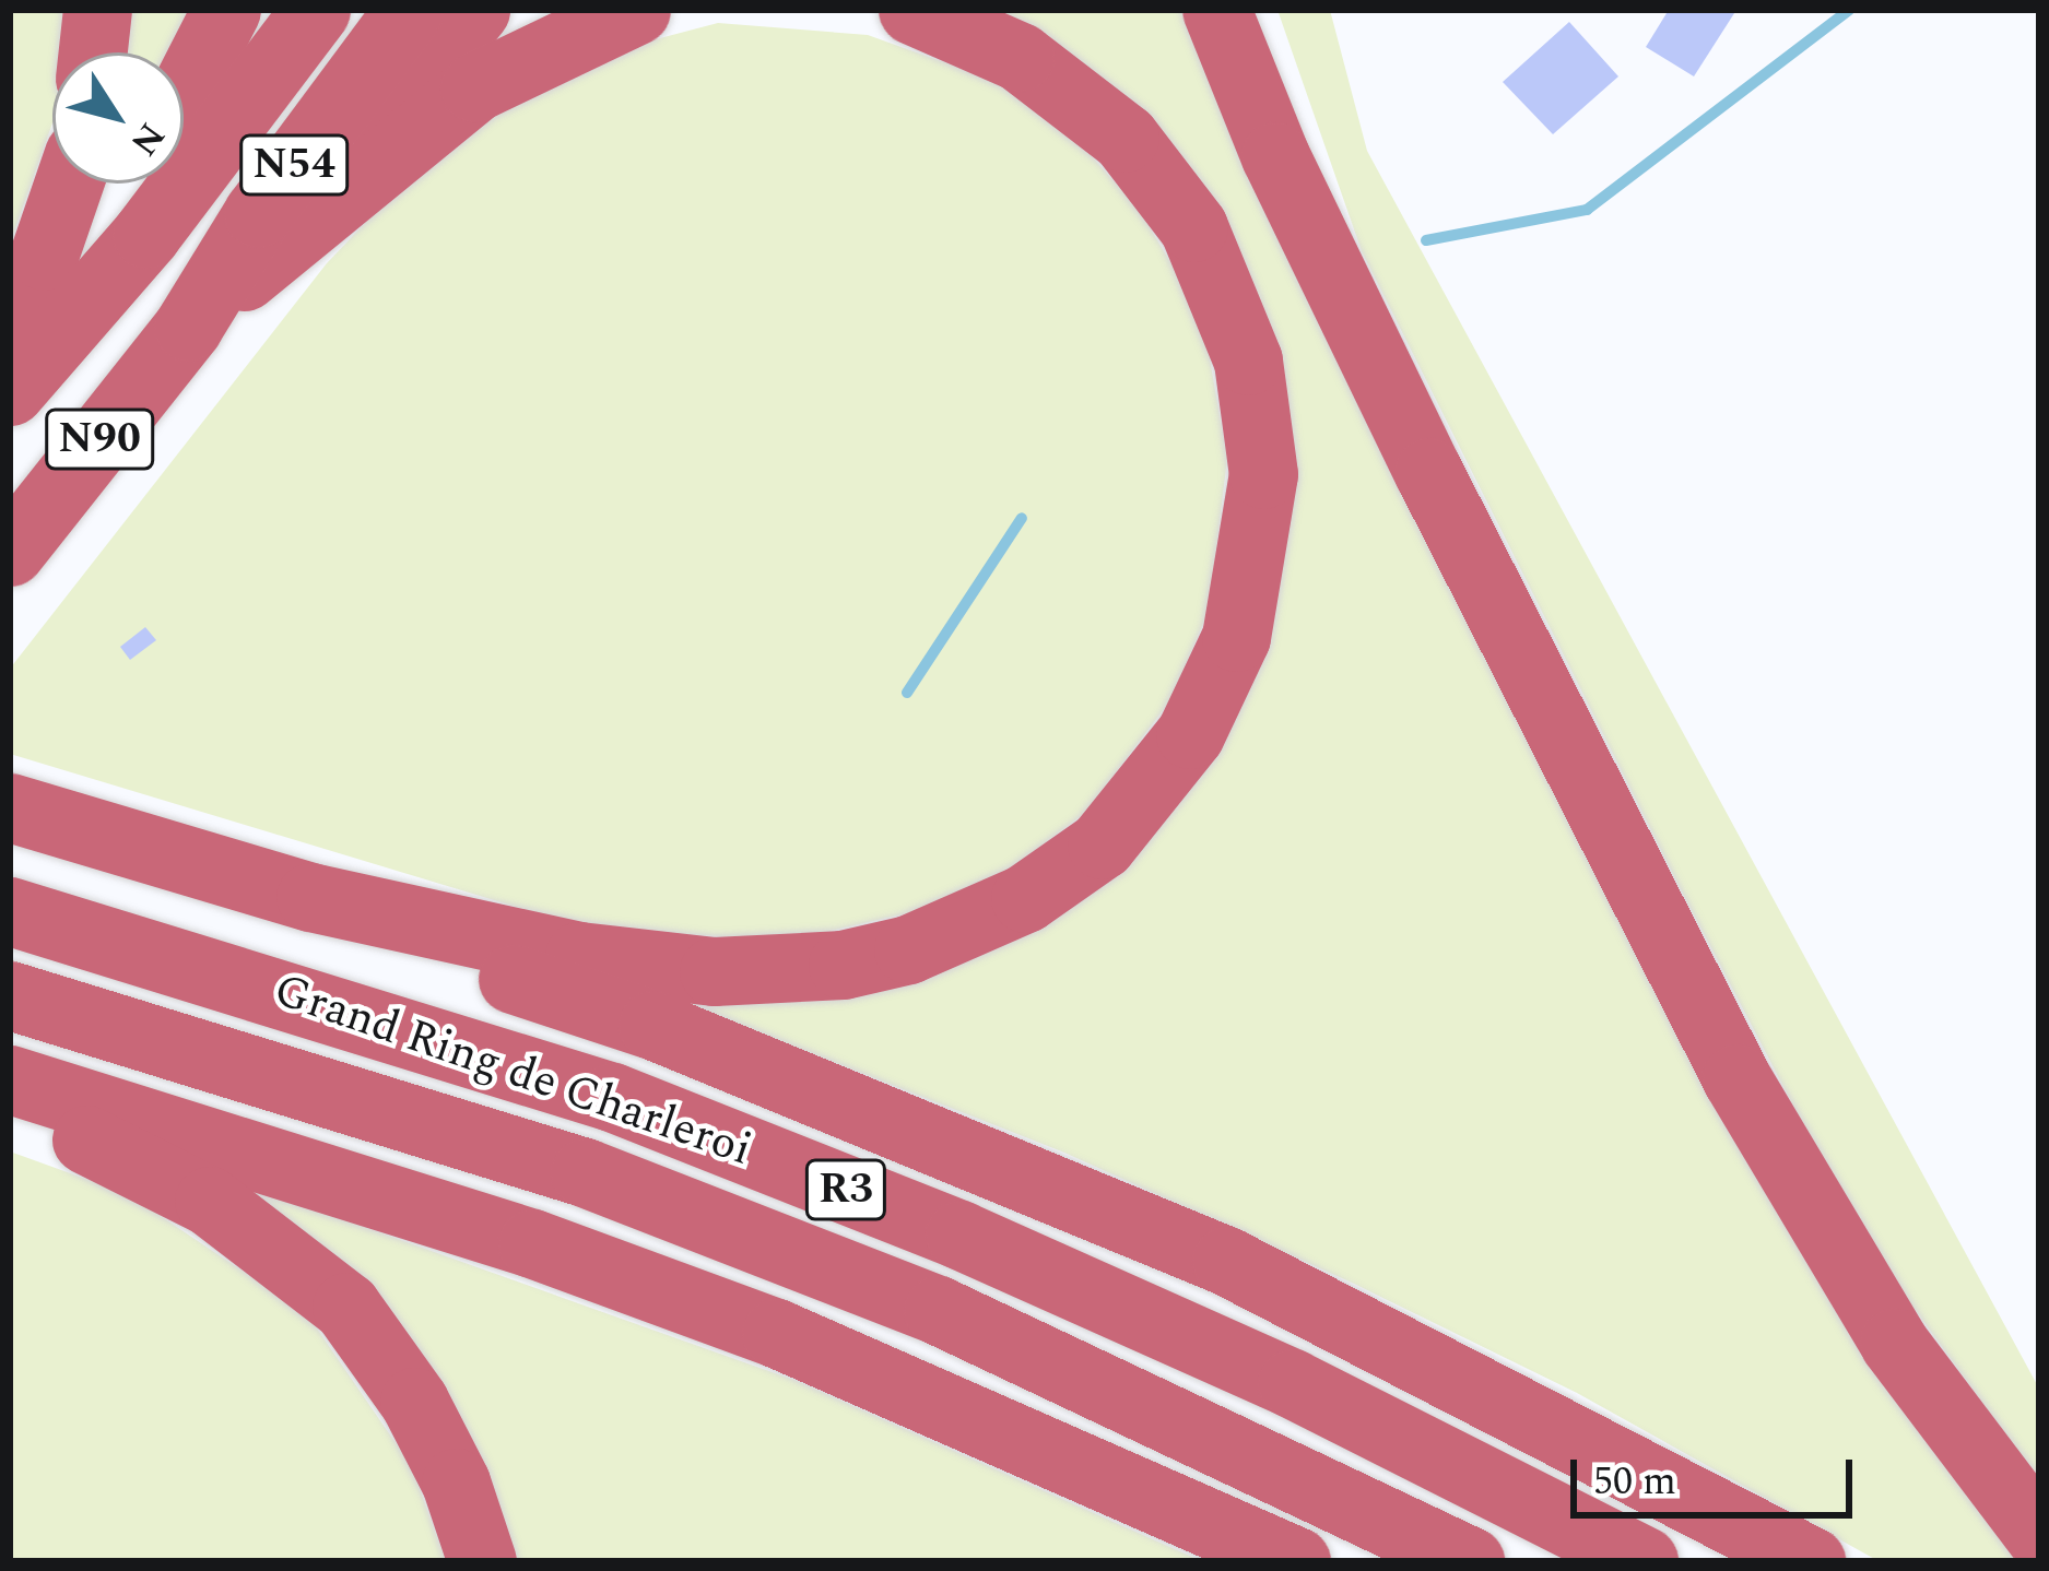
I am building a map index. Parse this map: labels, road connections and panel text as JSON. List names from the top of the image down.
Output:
{
  "streets": {
    "highway": [
      "N54",
      "N90",
      "Grand Ring de Charleroi",
      "R3"
    ]
  },
  "crossings": [
    ["N54", "N90"]
  ],
  "scale_bar": "50 m",
  "north": "bottom right"
}
